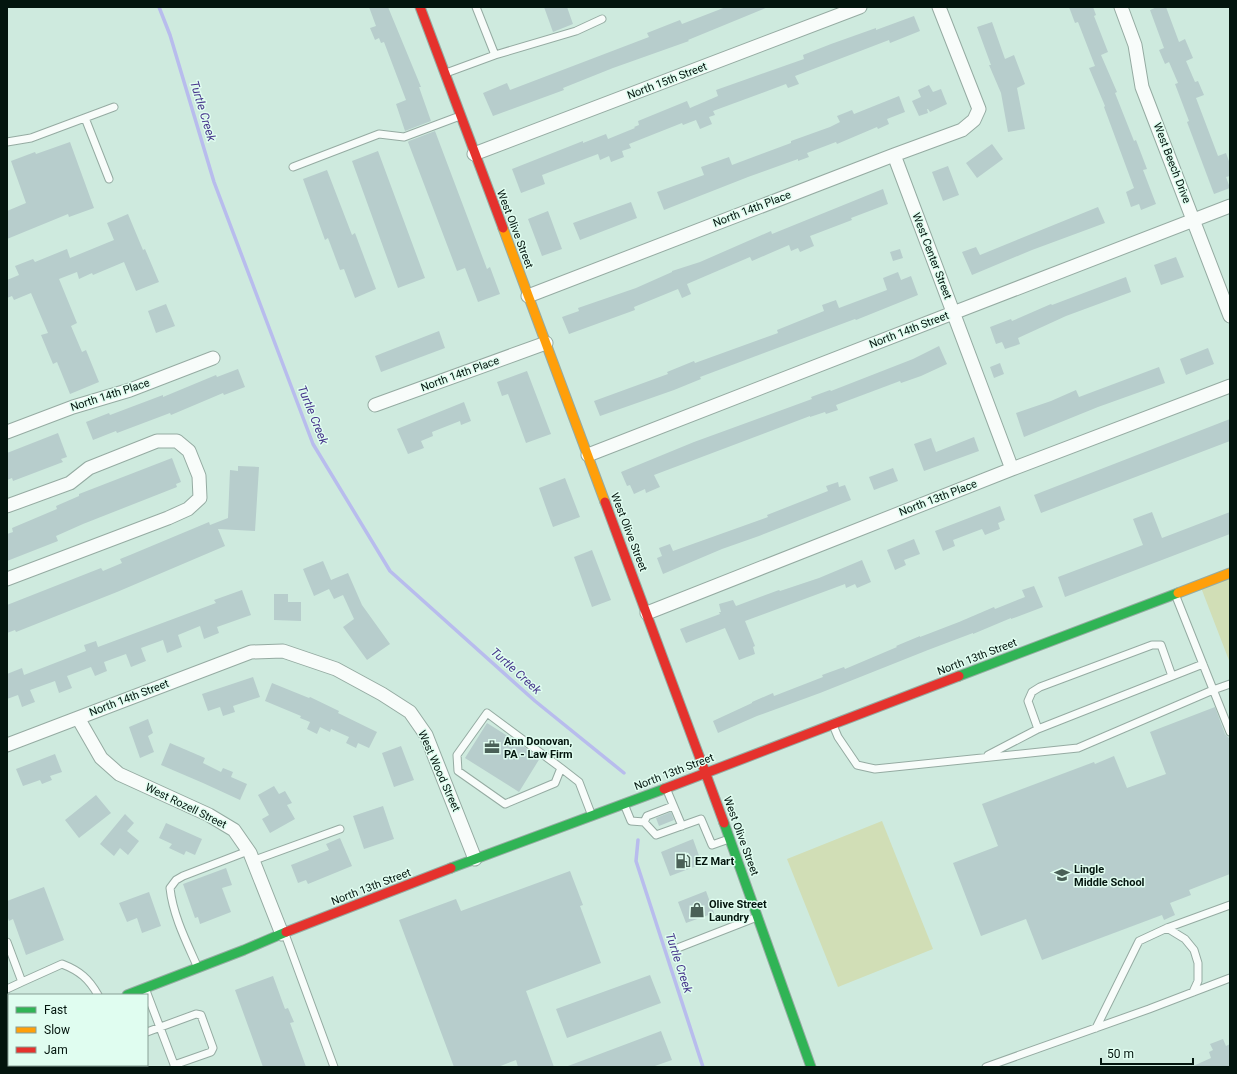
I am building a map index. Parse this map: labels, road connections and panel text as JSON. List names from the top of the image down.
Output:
{
  "streets": {
    "main road": ["West Olive Street", "North 13th Street"],
    "street": [
      "North 15th Street",
      "West Beech Drive",
      "North 14th Place",
      "West Center Street",
      "North 14th Street",
      "North 13th Place",
      "West Wood Street",
      "West Rozell Street"
    ]
  },
  "crossings": [
    ["North 15th Street", "West Olive Street"],
    ["West Beech Drive", "North 14th Street"],
    ["North 14th Place", "West Olive Street"],
    ["North 14th Place", "West Center Street"],
    ["West Olive Street", "North 14th Street"],
    ["West Olive Street", "North 13th Place"],
    ["West Olive Street", "North 13th Street"],
    ["West Center Street", "North 14th Street"],
    ["West Center Street", "North 13th Place"],
    ["North 14th Street", "West Wood Street"],
    ["North 14th Street", "West Rozell Street"],
    ["North 13th Street", "West Wood Street"],
    ["North 13th Street", "West Rozell Street"]
  ],
  "water": ["Turtle Creek"],
  "places": {
    "office": ["Ann Donovan, PA - Law Firm"],
    "fuel station": ["EZ Mart"],
    "school or university": ["Lingle Middle School"],
    "shop": ["Olive Street Laundry"]
  },
  "legend": ["Fast", "Slow", "Jam"],
  "scale_bar": "50 m"
}
